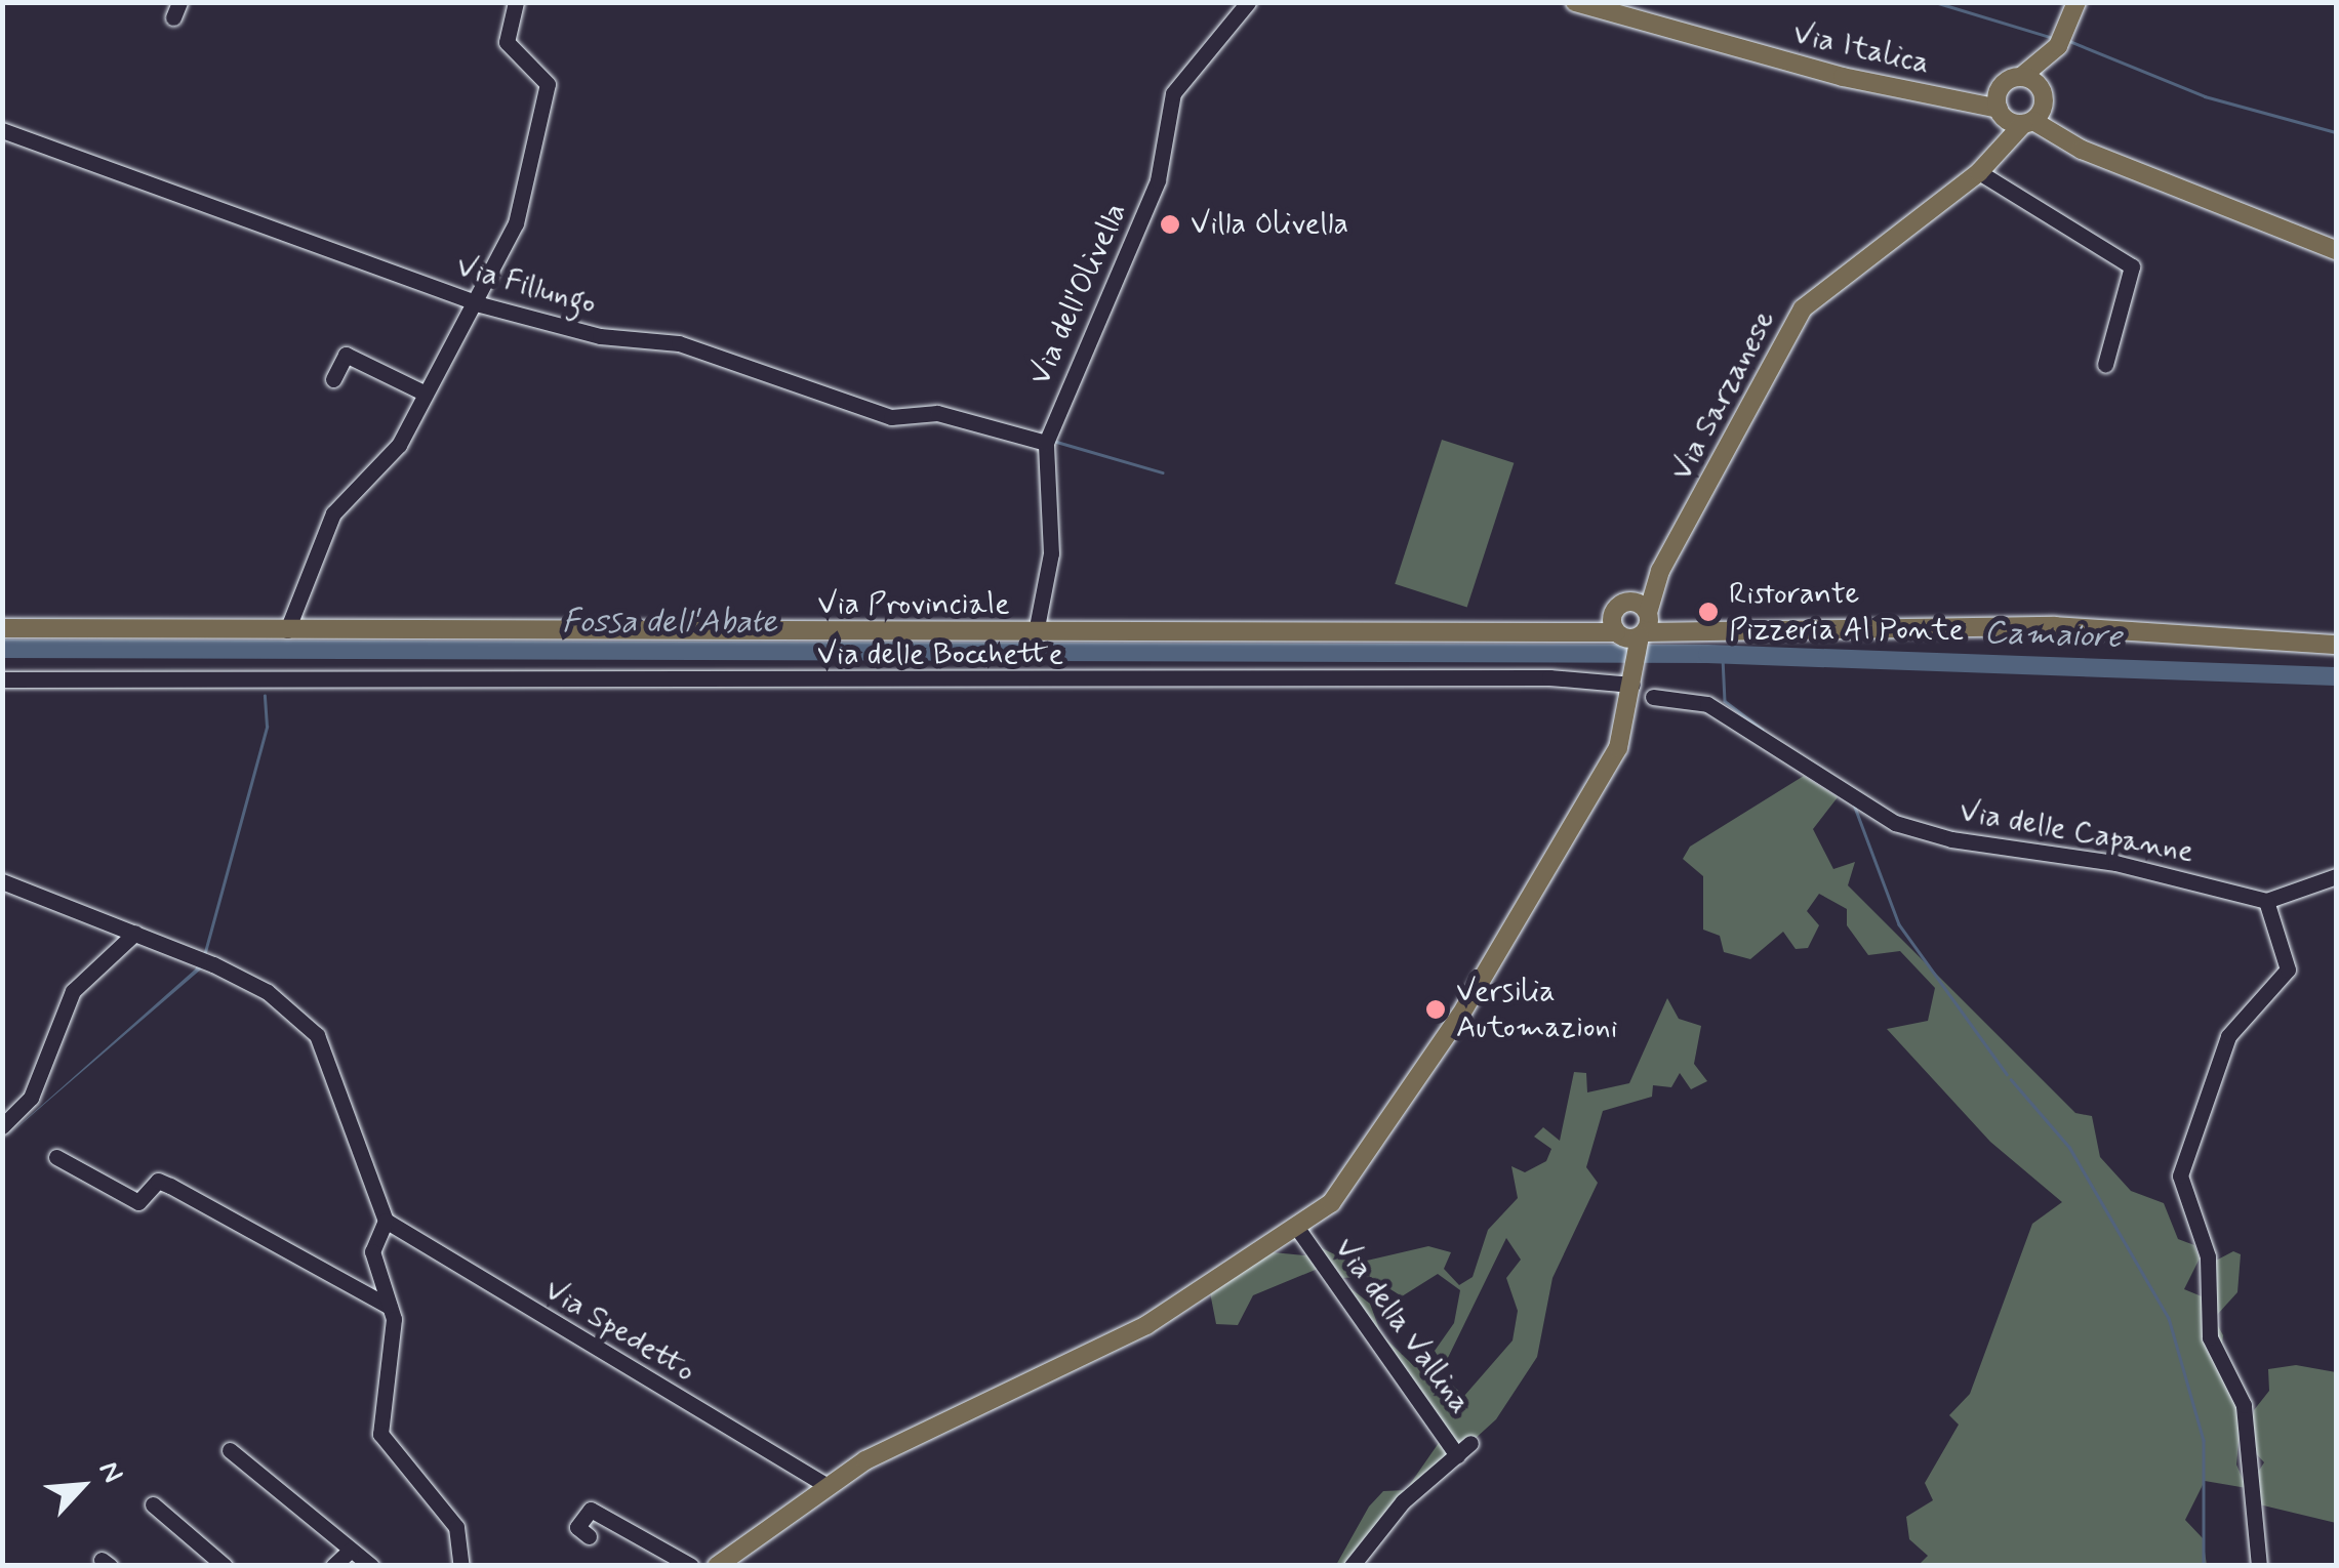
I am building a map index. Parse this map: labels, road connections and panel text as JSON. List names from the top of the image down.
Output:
{
  "streets": {
    "main road": ["Via Italica", "Via Sarzanese", "Via Provinciale"],
    "street": [
      "Via Fillungo",
      "Via dell'Olivella",
      "Via delle Bocchette",
      "Via delle Capanne",
      "Via della Vallina",
      "Via Spedetto"
    ]
  },
  "crossings": [
    ["Via Italica", "Via Sarzanese"],
    ["Via Fillungo", "Via dell'Olivella"],
    ["Via dell'Olivella", "Via Provinciale"],
    ["Via Sarzanese", "Via Provinciale"],
    ["Via delle Bocchette", "Via delle Capanne"]
  ],
  "water": ["Fossa dell'Abate", "Camaiore"],
  "places": ["Villa Olivella", "Ristorante Pizzeria Al Ponte", "Versilia Automazioni"],
  "north": "top right"
}
